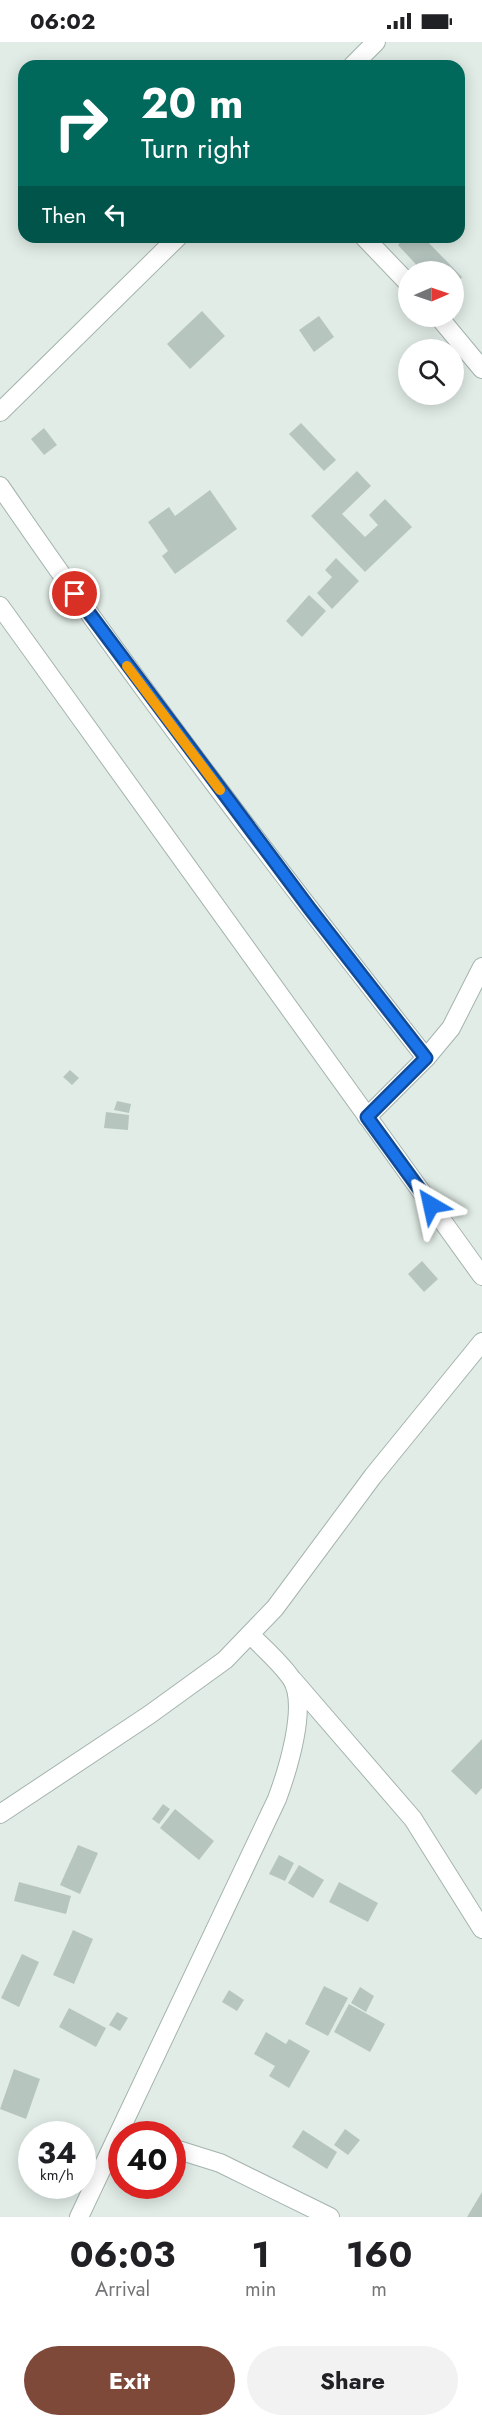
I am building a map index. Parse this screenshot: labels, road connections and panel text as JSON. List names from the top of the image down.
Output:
{
  "north": "right",
  "page": {
    "status": "06:02",
    "turn": ["20 m", "Turn right"],
    "then": "Then",
    "speed": "34 km/h",
    "limit": "40",
    "eta": [
      "06:03",
      "Arrival",
      "1",
      "min",
      "160",
      "m"
    ],
    "buttons": ["Exit", "Share"]
  }
}
